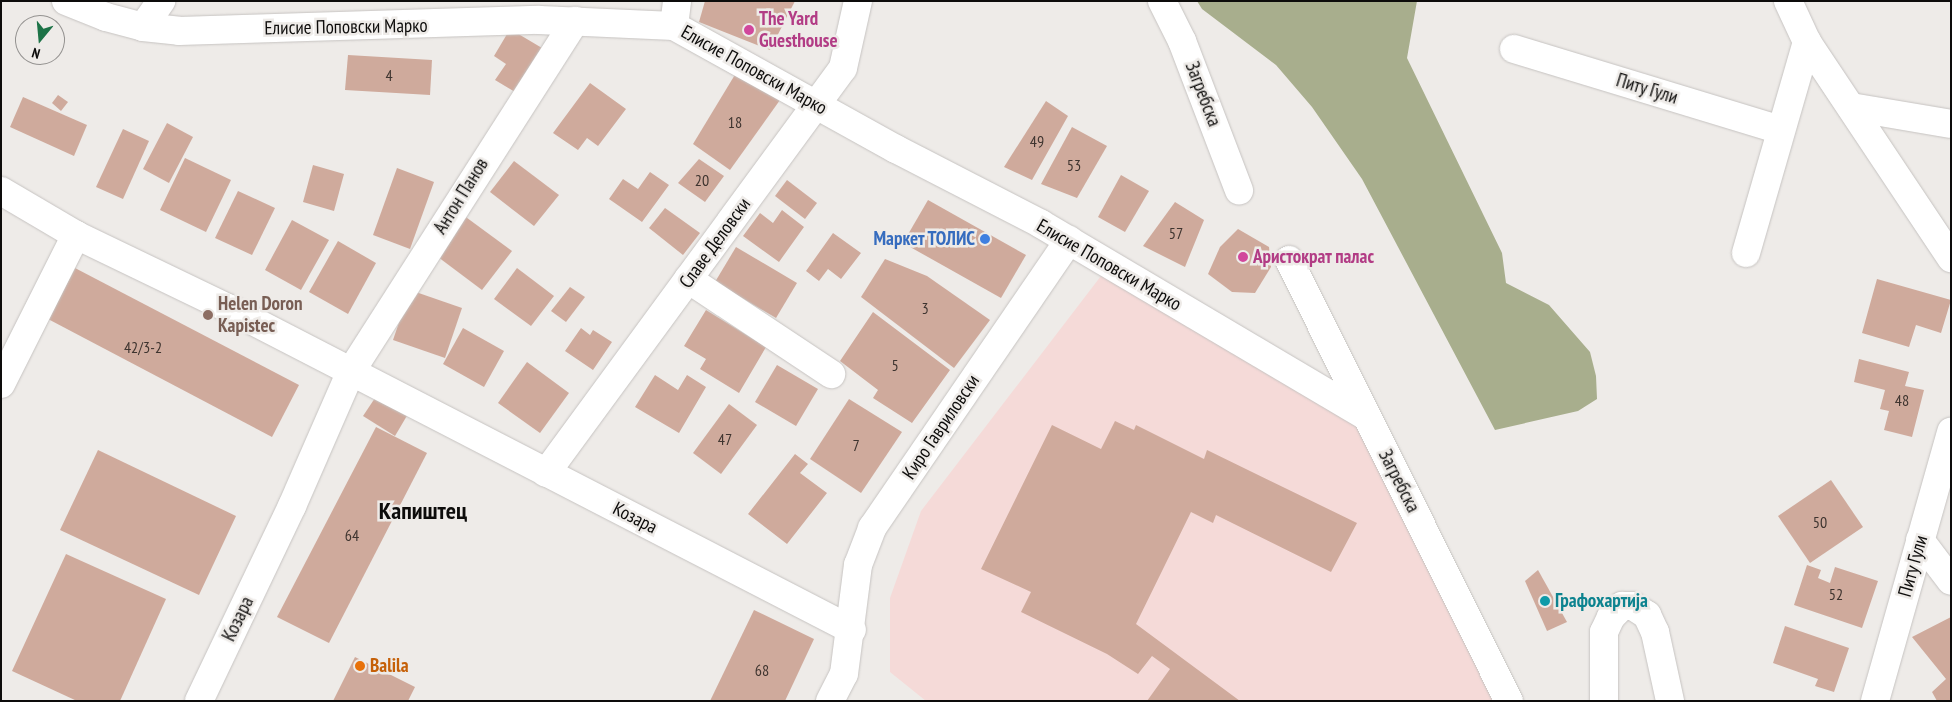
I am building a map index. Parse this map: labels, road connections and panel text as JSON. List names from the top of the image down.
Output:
{
  "streets": {
    "street": [
      "Елисие Поповски Марко",
      "Питу Гули",
      "Загребска",
      "Антон Панов",
      "Славе Деловски",
      "Киро Гавриловски",
      "Козара"
    ]
  },
  "crossings": [
    ["Елисие Поповски Марко", "Загребска"],
    ["Елисие Поповски Марко", "Антон Панов"],
    ["Елисие Поповски Марко", "Славе Деловски"],
    ["Елисие Поповски Марко", "Киро Гавриловски"],
    ["Антон Панов", "Козара"],
    ["Славе Деловски", "Козара"],
    ["Киро Гавриловски", "Козара"]
  ],
  "districts": ["Капиштец"],
  "places": [
    "The Yard Guesthouse",
    "Маркет ТОЛИС",
    "Аристократ палас",
    "Helen Doron Kapistec",
    "Графохартија",
    "Balila"
  ],
  "house_numbers": [
    "4",
    "18",
    "49",
    "53",
    "20",
    "57",
    "3",
    "42/3-2",
    "5",
    "48",
    "47",
    "7",
    "50",
    "64",
    "52",
    "68"
  ],
  "north": "bottom"
}
